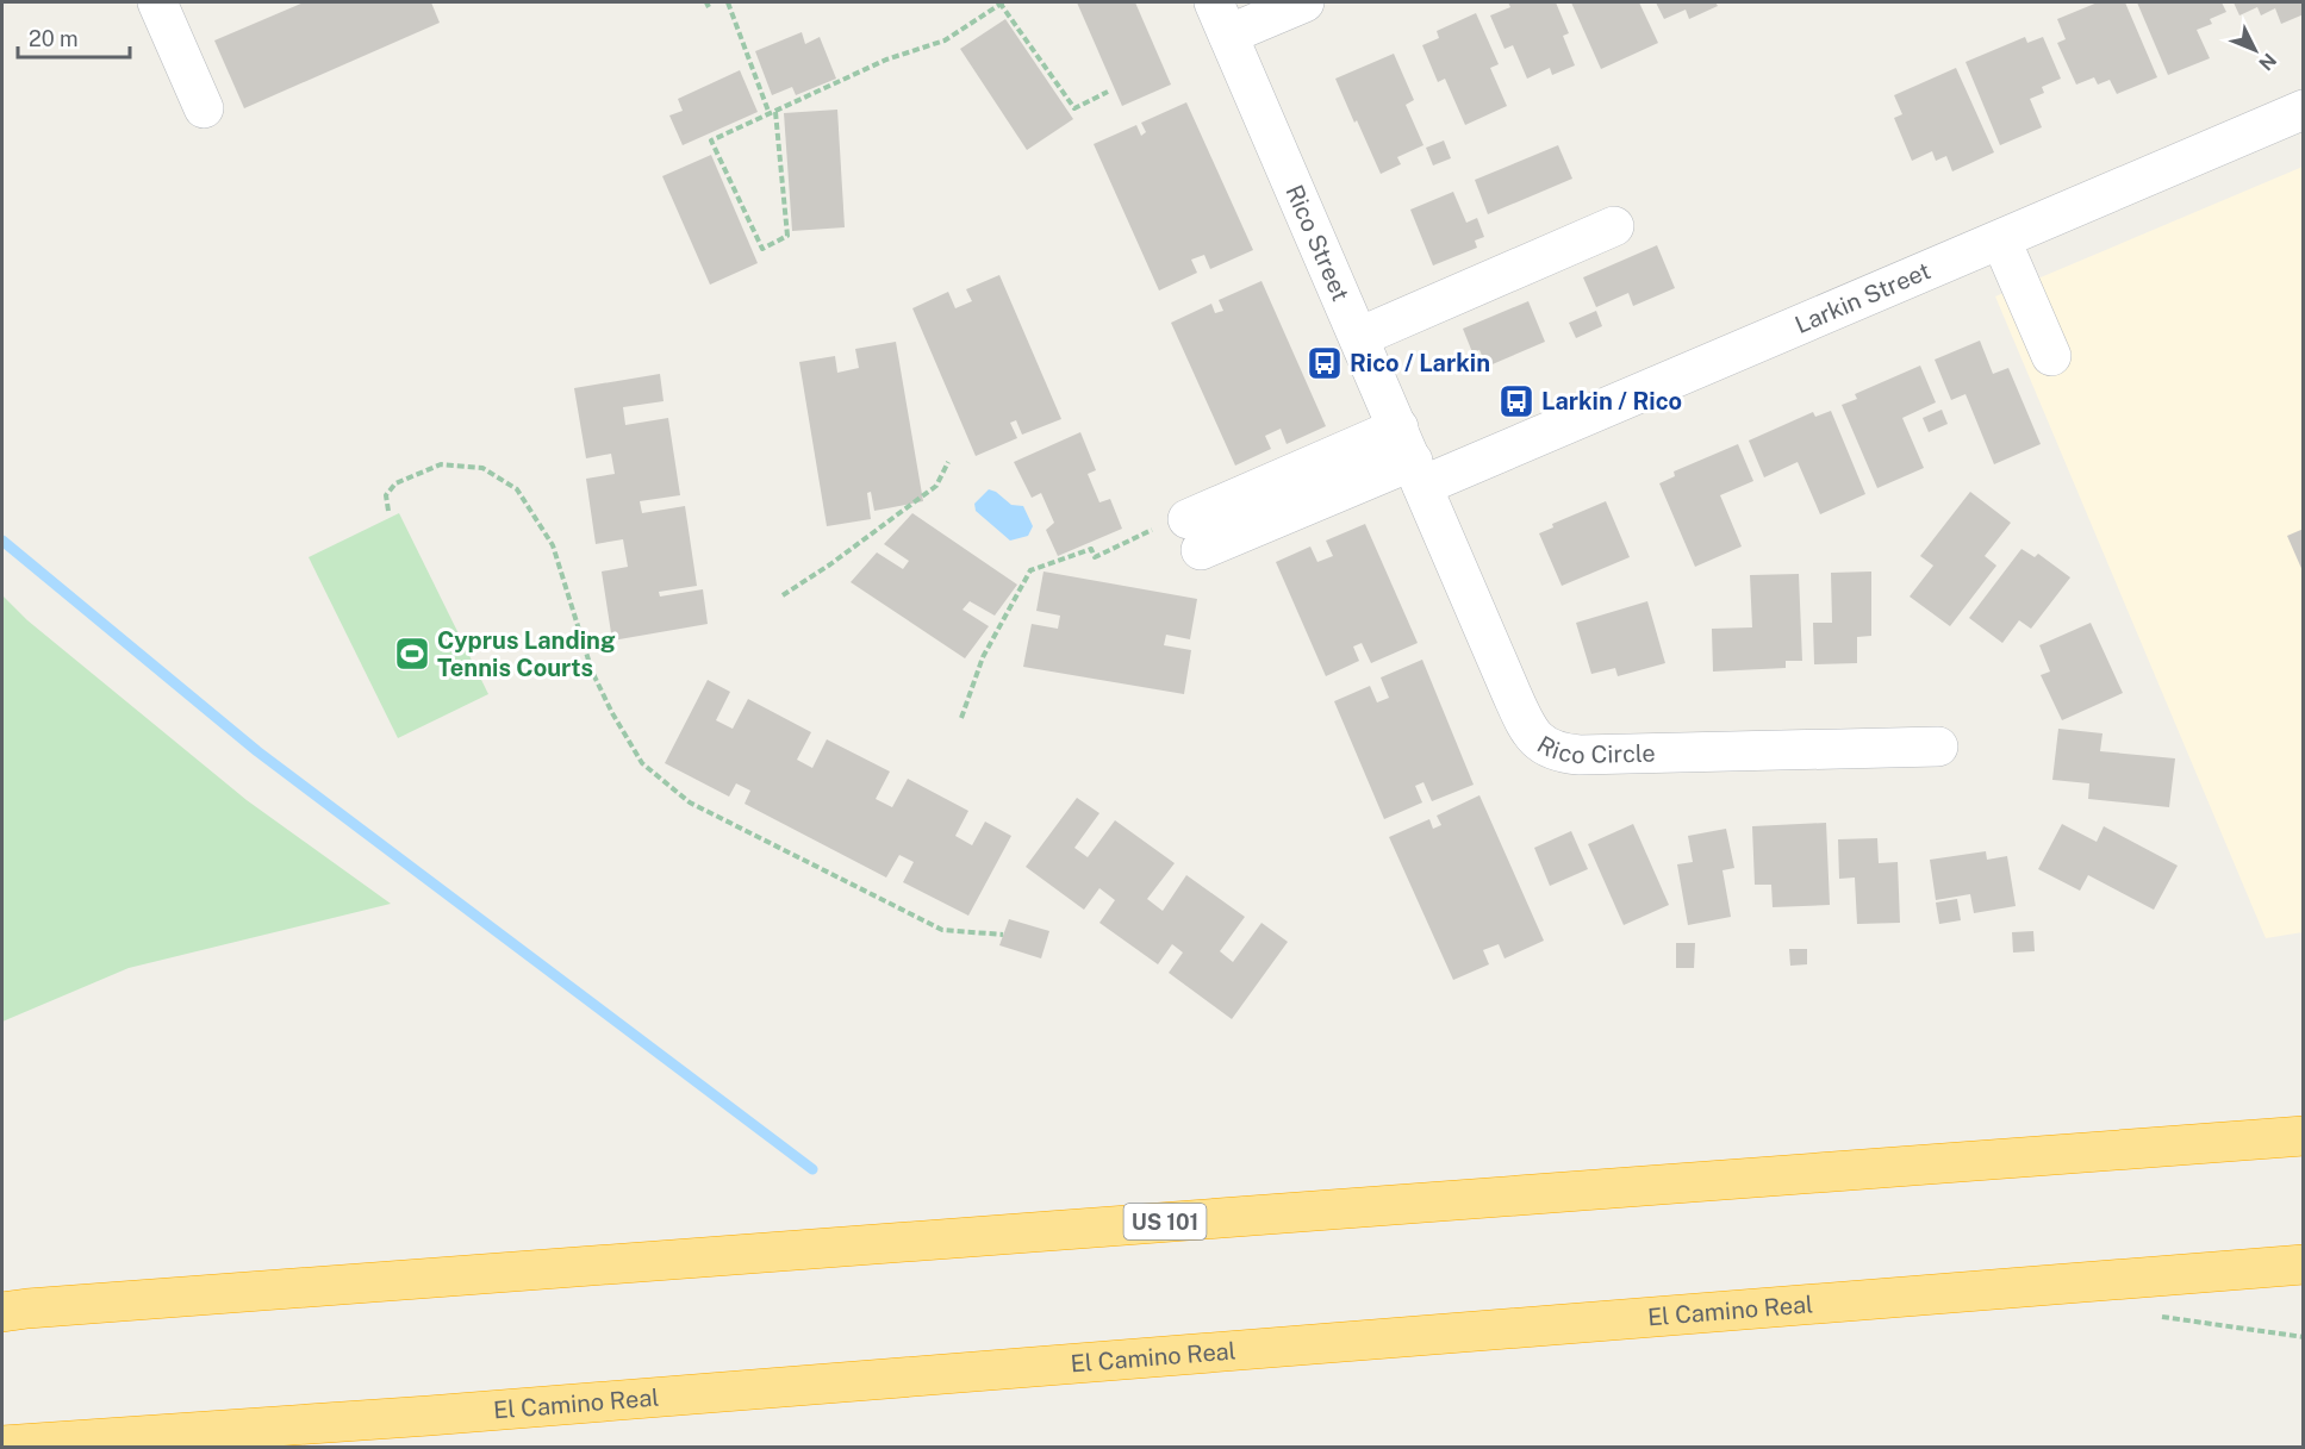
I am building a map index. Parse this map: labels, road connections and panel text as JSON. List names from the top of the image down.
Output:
{
  "streets": {
    "highway": ["US 101", "El Camino Real"],
    "street": ["Rico Street", "Larkin Street", "Rico Circle"]
  },
  "crossings": [
    ["Rico Street", "Larkin Street"],
    ["Rico Street", "Rico Circle"],
    ["Larkin Street", "Rico Circle"]
  ],
  "places": {
    "bus stop": ["Rico / Larkin", "Larkin / Rico"],
    "sports": ["Cyprus Landing Tennis Courts"]
  },
  "scale_bar": "20 m",
  "north": "bottom right"
}
